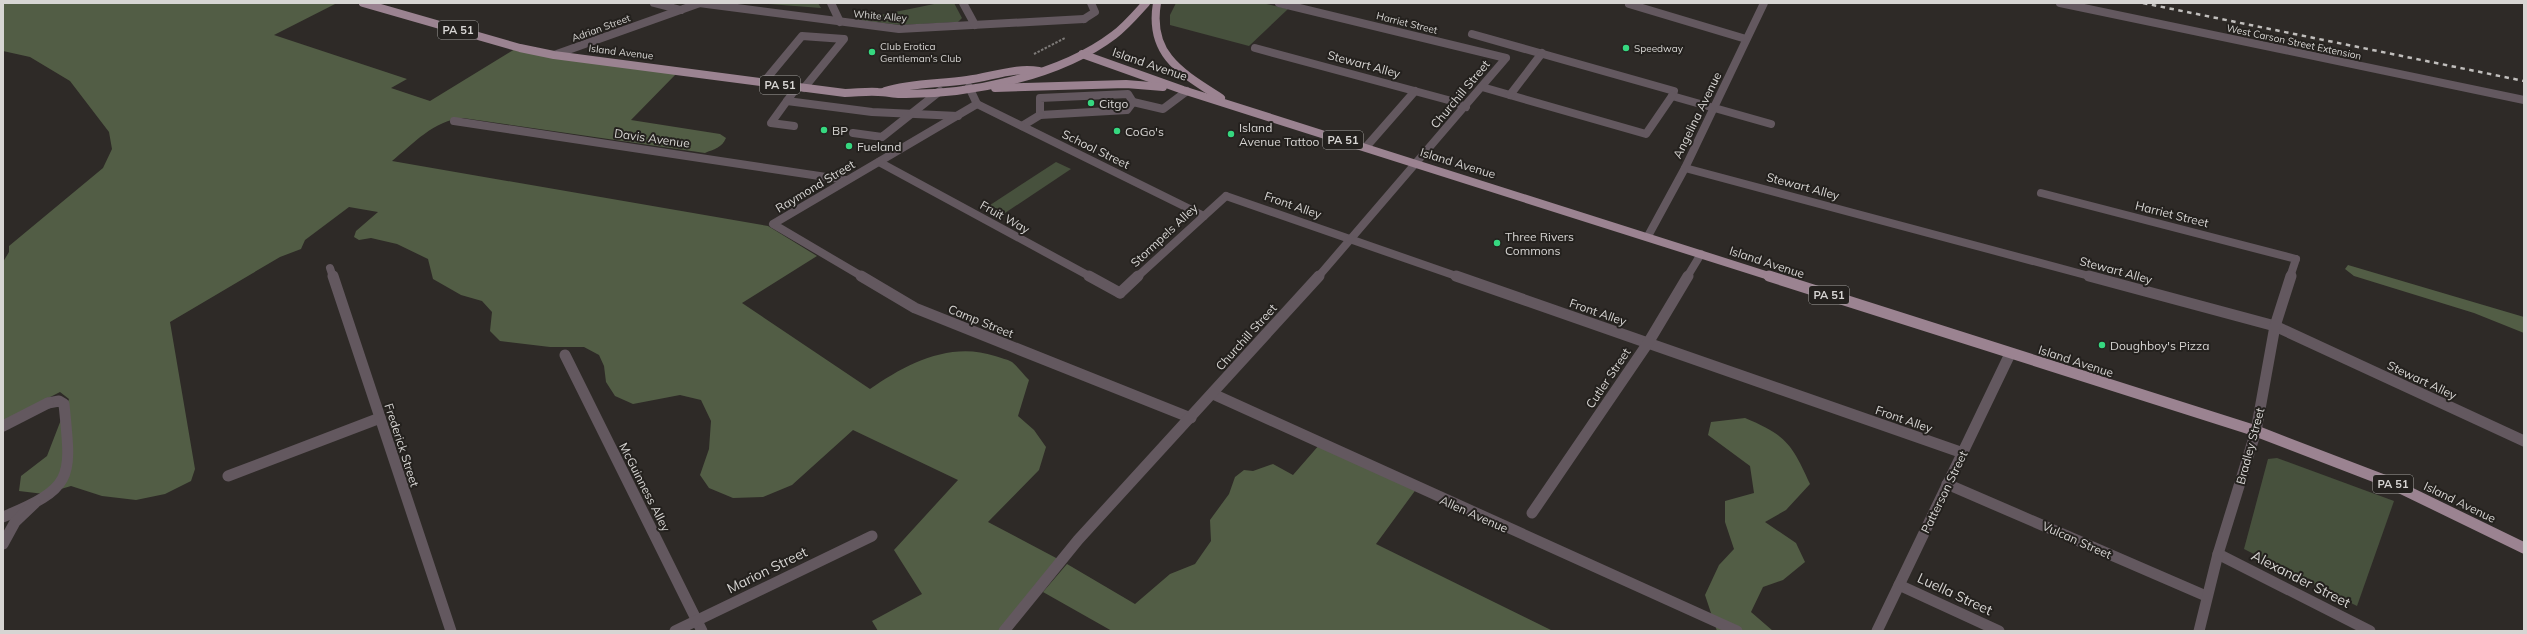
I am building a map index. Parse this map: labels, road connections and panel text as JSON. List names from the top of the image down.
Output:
{
  "streets": {
    "main road": ["PA 51", "Island Avenue"],
    "street": [
      "White Alley",
      "Harriet Street",
      "Adrian Street",
      "West Carson Street Extension",
      "Stewart Alley",
      "Churchill Street",
      "Angelina Avenue",
      "Davis Avenue",
      "School Street",
      "Raymond Street",
      "Front Alley",
      "Fruit Way",
      "Stormpels Alley",
      "Camp Street",
      "Cutler Street",
      "Frederick Street",
      "Bradley Street",
      "McGuinness Alley",
      "Patterson Street",
      "Allen Avenue",
      "Vulcan Street",
      "Marion Street",
      "Alexander Street",
      "Luella Street"
    ]
  },
  "crossings": [
    ["White Alley", "Adrian Street"],
    ["Harriet Street", "Churchill Street"],
    ["Harriet Street", "Bradley Street"],
    ["Adrian Street", "Island Avenue"],
    ["Island Avenue", "Churchill Street"],
    ["Island Avenue", "Angelina Avenue"],
    ["Island Avenue", "Cutler Street"],
    ["Island Avenue", "Bradley Street"],
    ["Island Avenue", "Patterson Street"],
    ["Stewart Alley", "Churchill Street"],
    ["Stewart Alley", "Angelina Avenue"],
    ["Stewart Alley", "Bradley Street"],
    ["Churchill Street", "Front Alley"],
    ["Churchill Street", "Camp Street"],
    ["Churchill Street", "Allen Avenue"],
    ["Davis Avenue", "Raymond Street"],
    ["School Street", "Raymond Street"],
    ["School Street", "Stormpels Alley"],
    ["Raymond Street", "Fruit Way"],
    ["Raymond Street", "Camp Street"],
    ["Front Alley", "Stormpels Alley"],
    ["Front Alley", "Cutler Street"],
    ["Front Alley", "Patterson Street"],
    ["Fruit Way", "Stormpels Alley"],
    ["Bradley Street", "Vulcan Street"],
    ["Bradley Street", "Alexander Street"],
    ["McGuinness Alley", "Marion Street"],
    ["Patterson Street", "Vulcan Street"],
    ["Patterson Street", "Luella Street"]
  ],
  "places": [
    "Speedway",
    "Club Erotica Gentleman's Club",
    "Citgo",
    "BP",
    "CoGo's",
    "Island Avenue Tattoo",
    "Fueland",
    "Three Rivers Commons",
    "Doughboy's Pizza"
  ]
}
